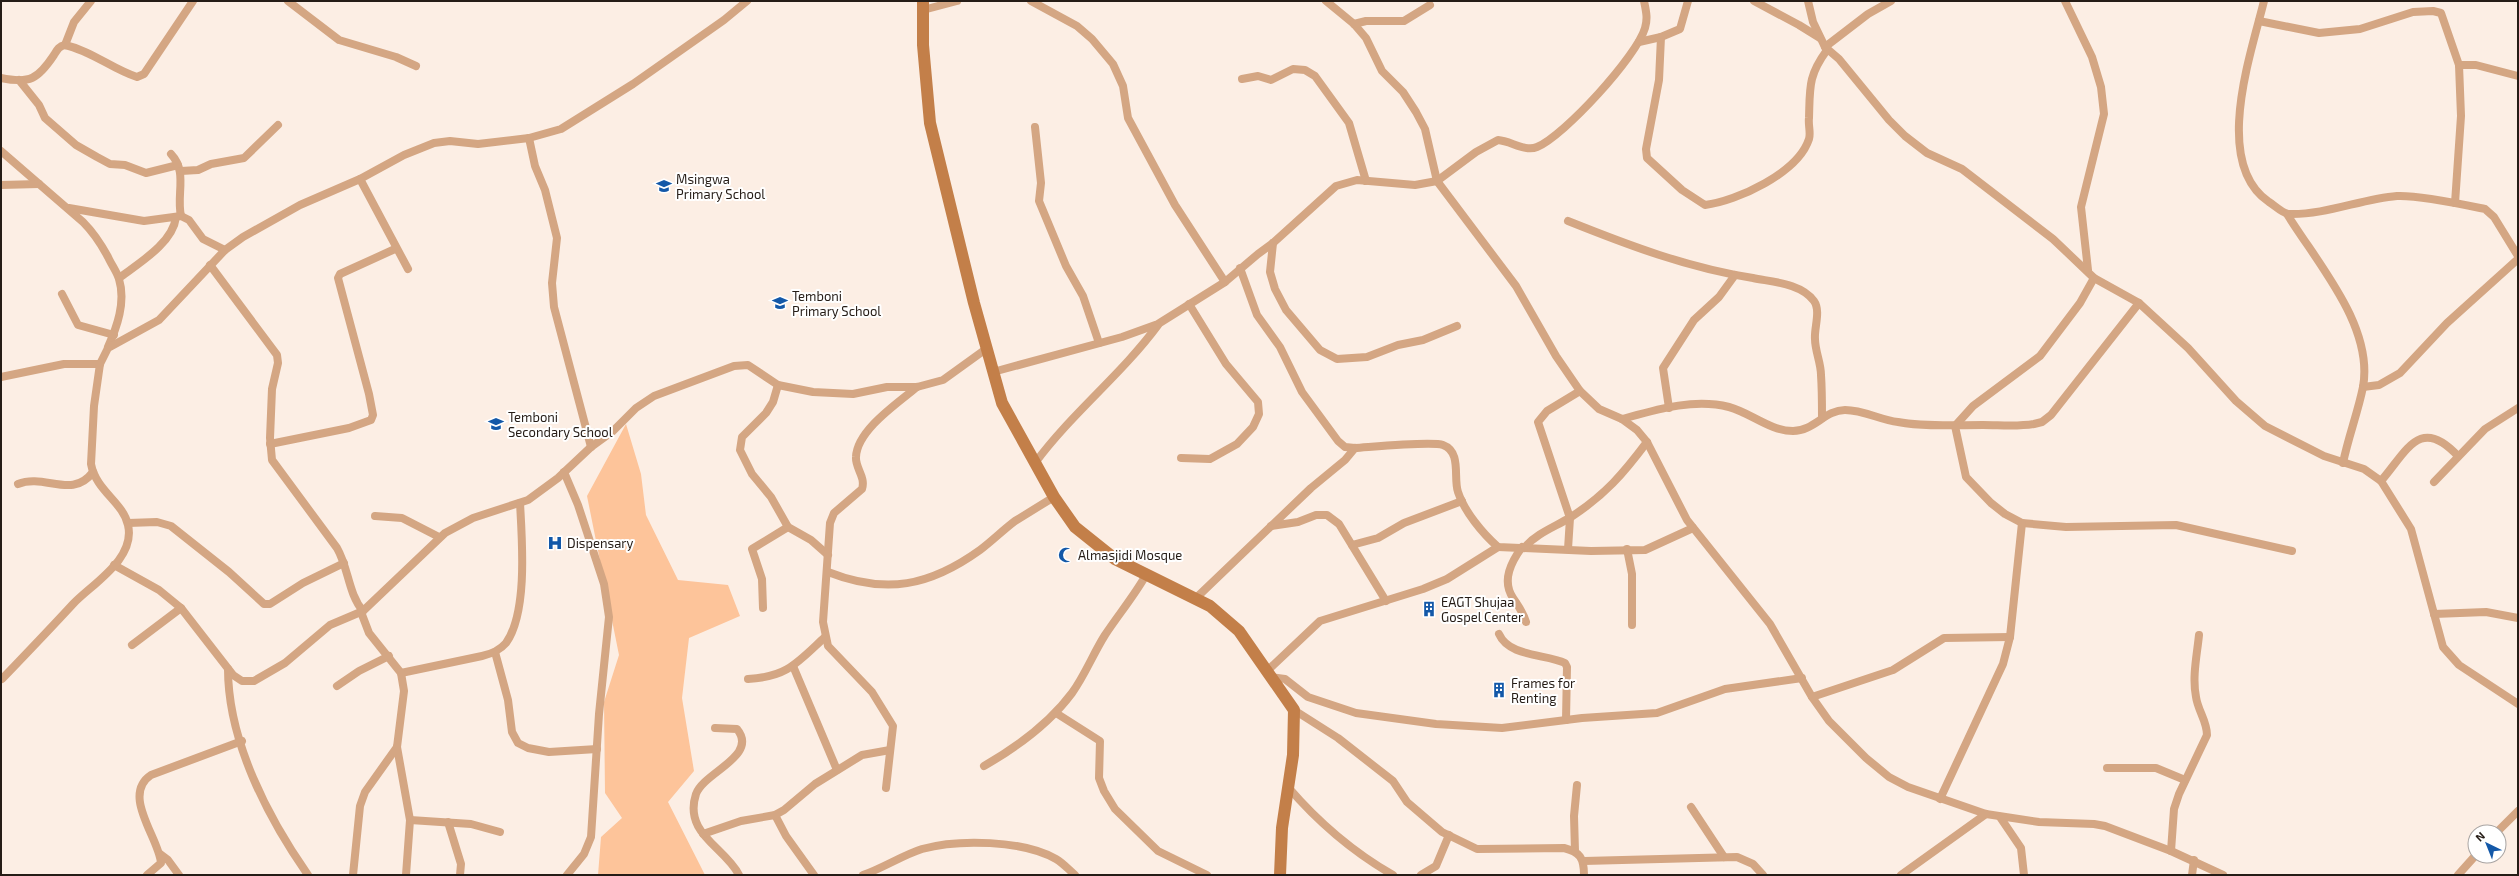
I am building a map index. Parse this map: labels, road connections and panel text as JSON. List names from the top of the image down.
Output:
{
  "places": {
    "school or university": ["Msingwa Primary School", "Temboni Primary School", "Temboni Secondary School"],
    "hospital": ["Dispensary"],
    "mosque": ["Almasjidi Mosque"],
    "building": ["EAGT Shujaa Gospel Center", "Frames for Renting"]
  },
  "north": "top left"
}
